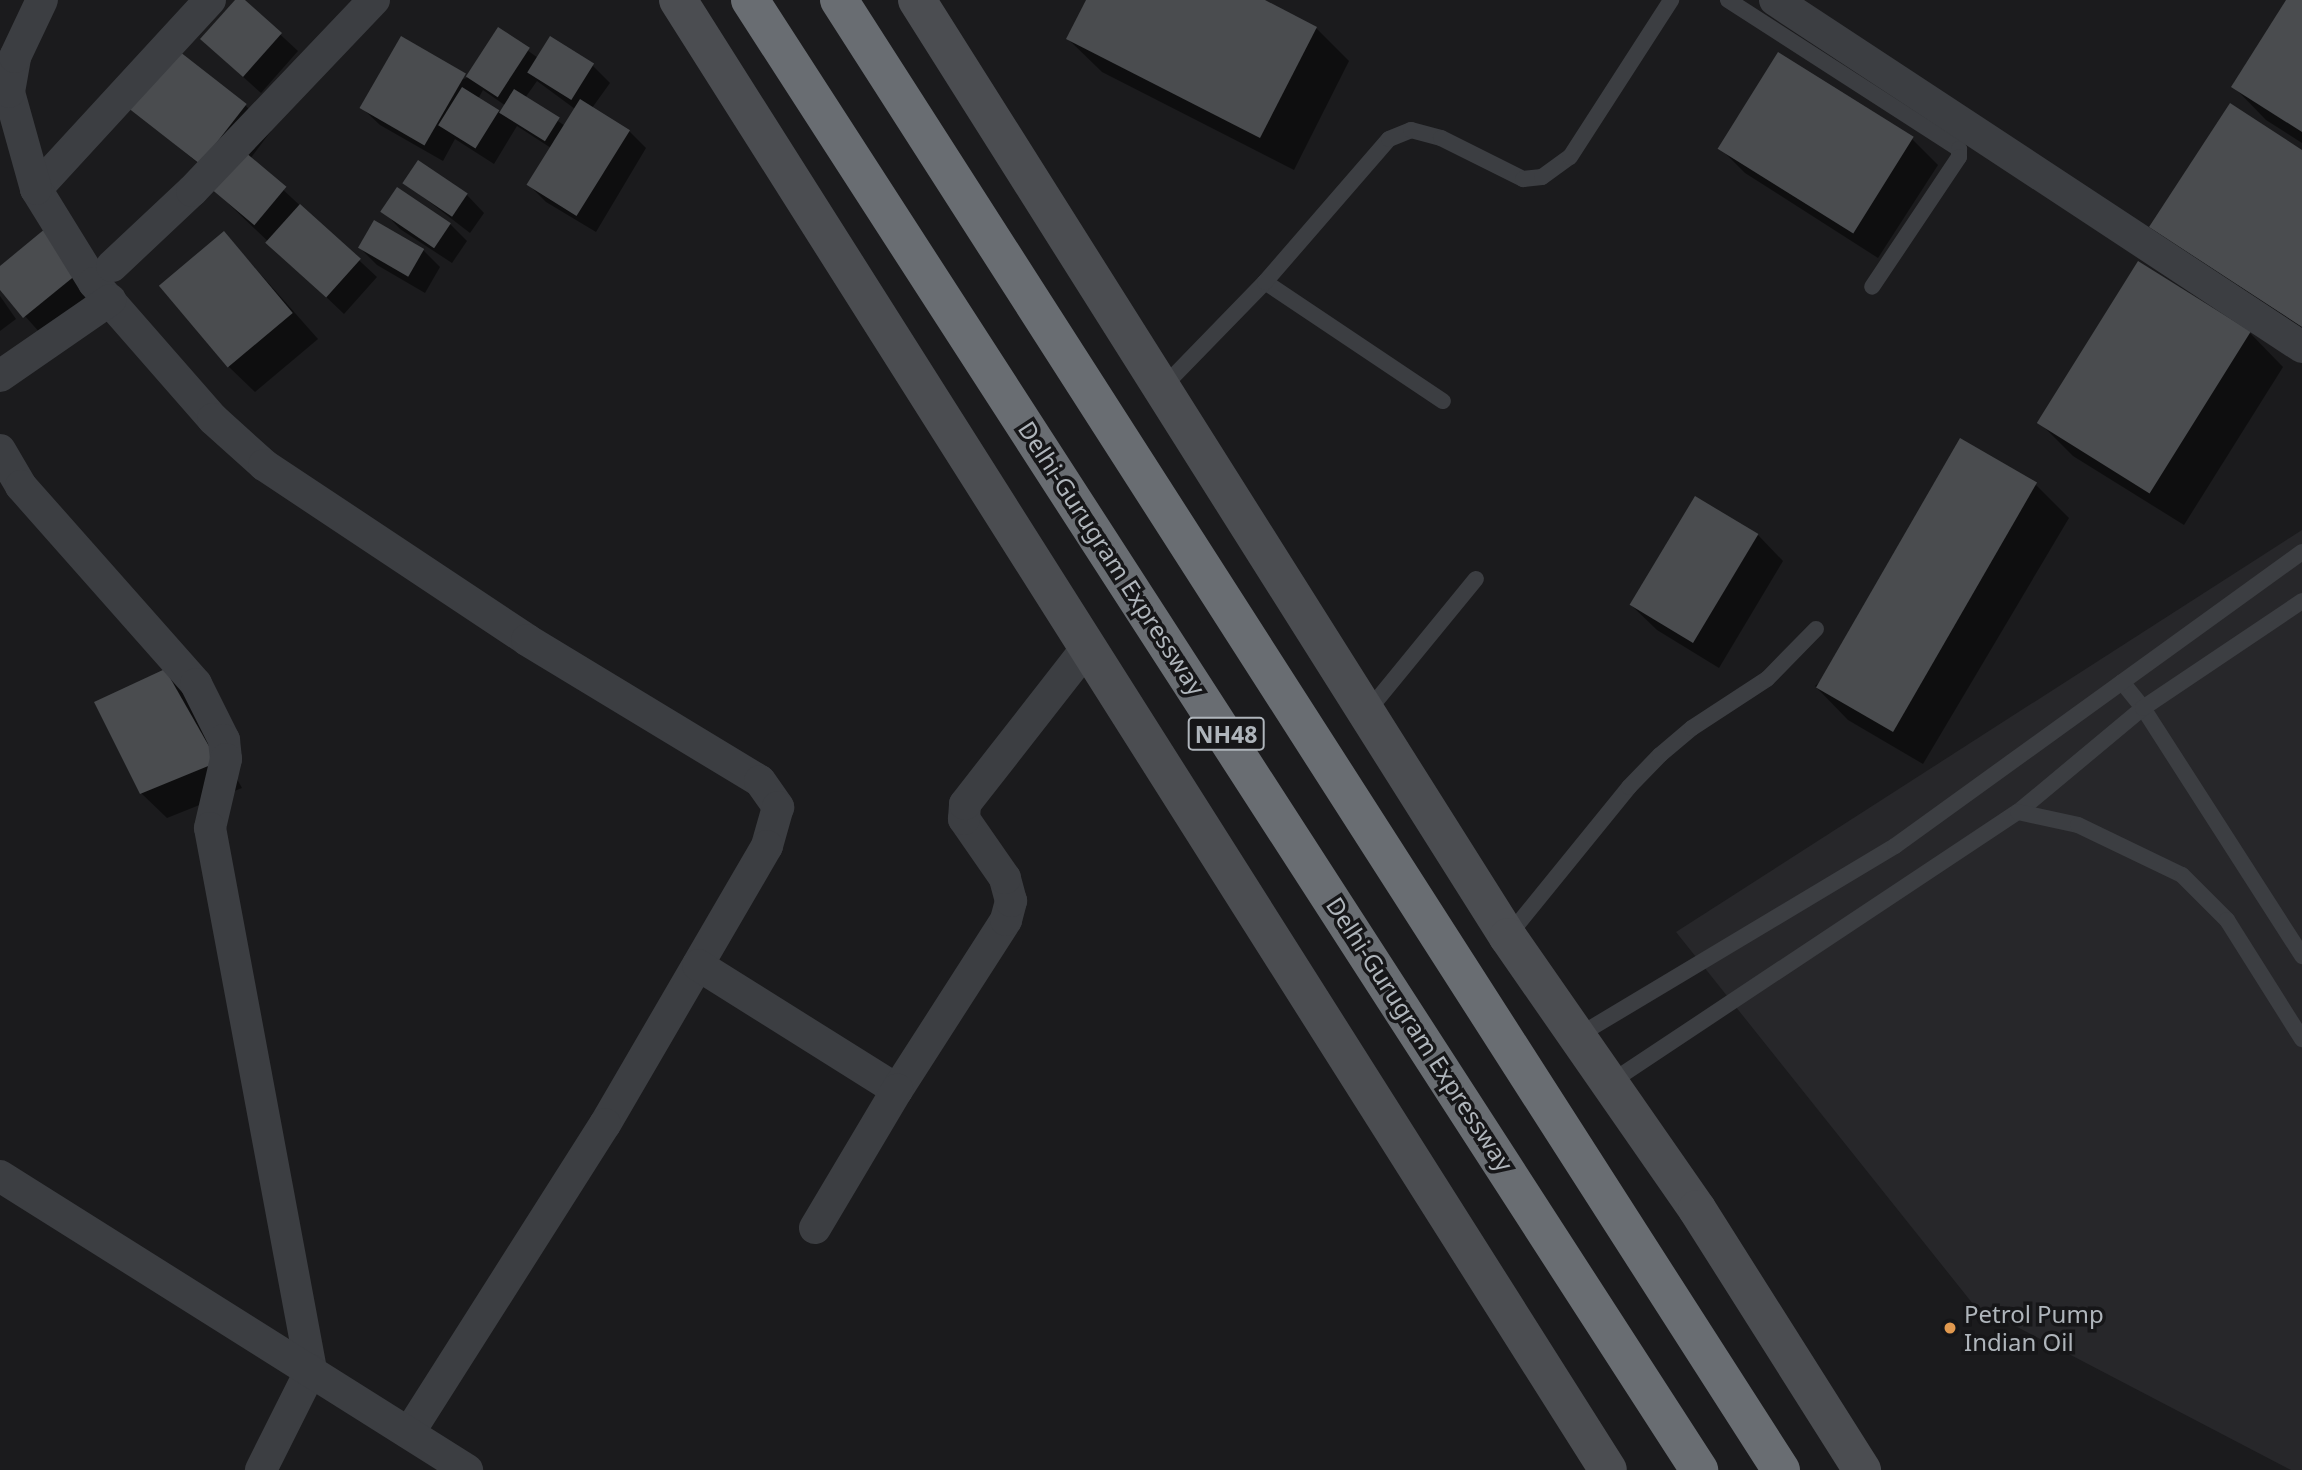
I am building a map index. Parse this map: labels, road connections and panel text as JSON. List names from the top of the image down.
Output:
{
  "streets": {
    "highway": ["Delhi-Gurugram Expressway", "NH48"]
  },
  "places": ["Petrol Pump Indian Oil"]
}
